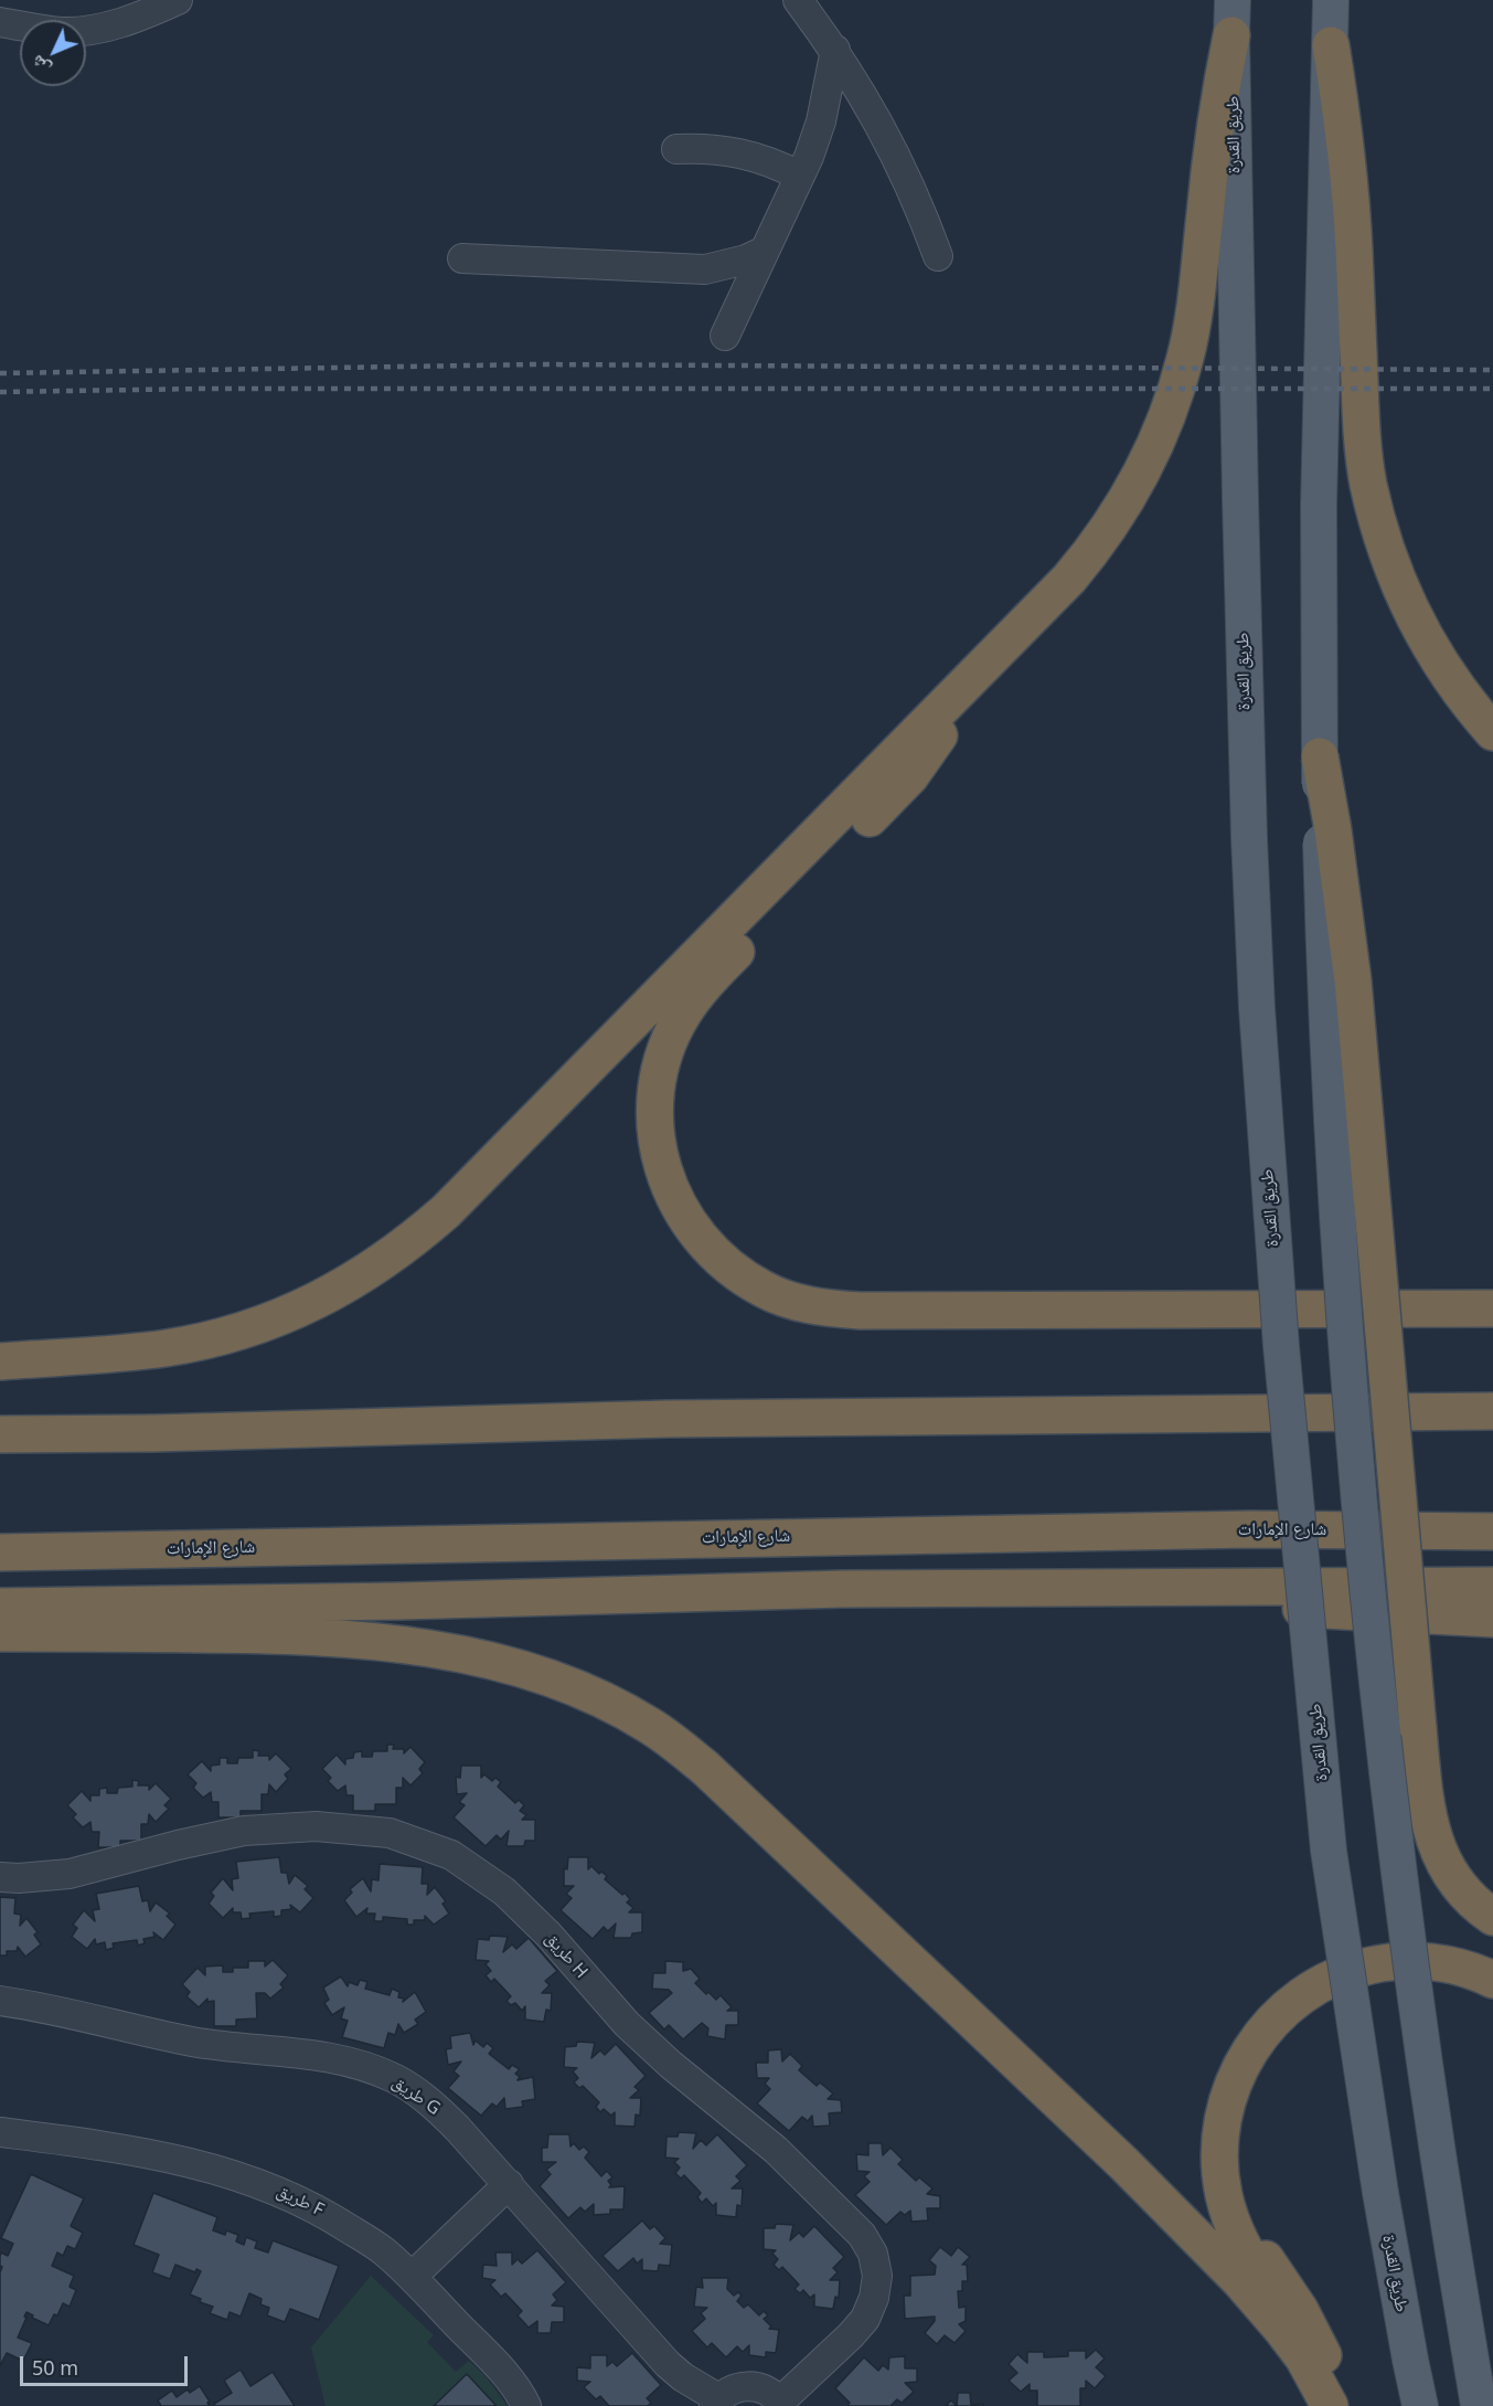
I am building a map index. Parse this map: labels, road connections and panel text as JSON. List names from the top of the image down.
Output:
{
  "streets": {
    "highway": ["شارع الإمارات"],
    "main road": ["طريق القدرة"],
    "street": ["طريق H", "طريق G", "طريق F"]
  },
  "scale_bar": "50 m",
  "north": "bottom left"
}
